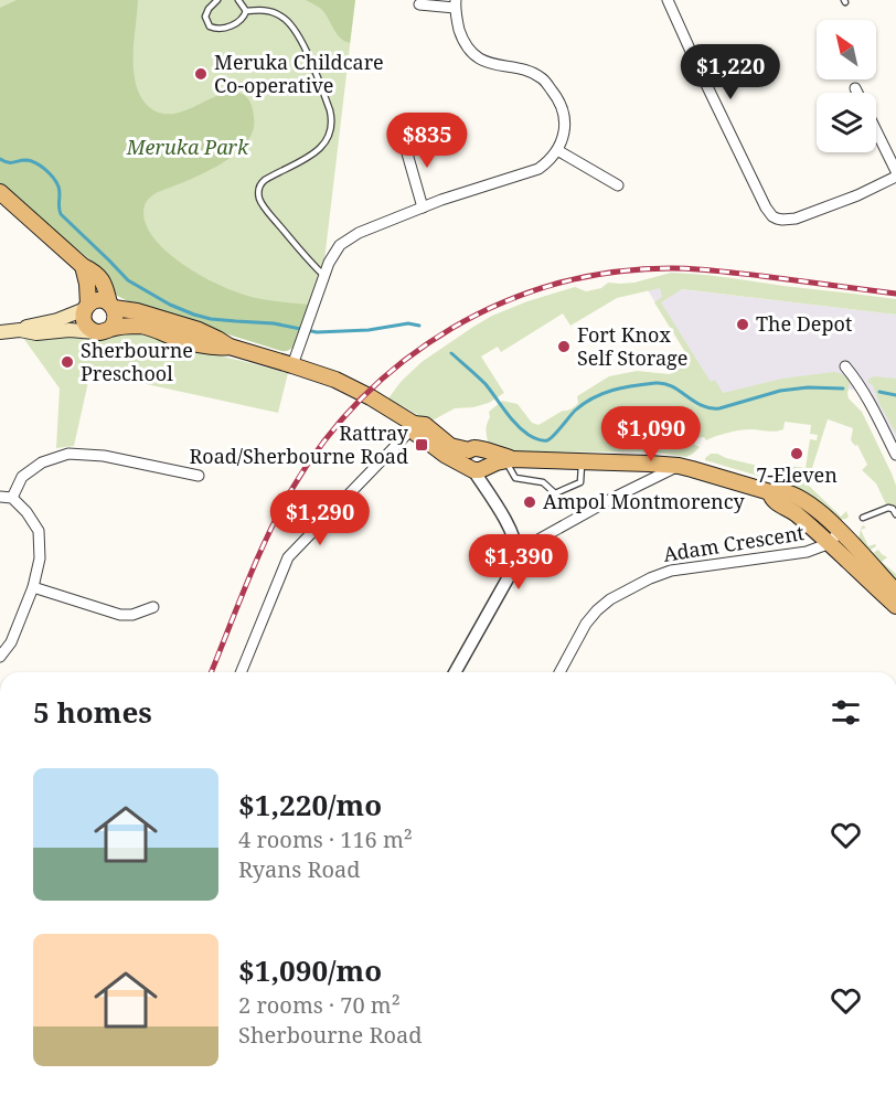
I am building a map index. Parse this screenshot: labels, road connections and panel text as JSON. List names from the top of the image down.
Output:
{
  "streets": {
    "street": ["Adam Crescent"]
  },
  "parks": ["Meruka Park"],
  "places": {
    "other": [
      "Meruka Childcare Co-operative",
      "The Depot",
      "Fort Knox Self Storage",
      "Sherbourne Preschool",
      "7-Eleven",
      "Ampol Montmorency"
    ],
    "transit": ["Rattray Road/Sherbourne Road"]
  },
  "north": "top left",
  "page": {
    "price": [
      "$1,220",
      "$835",
      "$1,090",
      "$1,290",
      "$1,390"
    ],
    "heading": "5 homes",
    "list": [
      {
        "name": "$1,220/mo",
        "note": "4 rooms · 116 m² · Ryans Road"
      },
      {
        "name": "$1,090/mo",
        "note": "2 rooms · 70 m² · Sherbourne Road"
      }
    ]
  }
}
